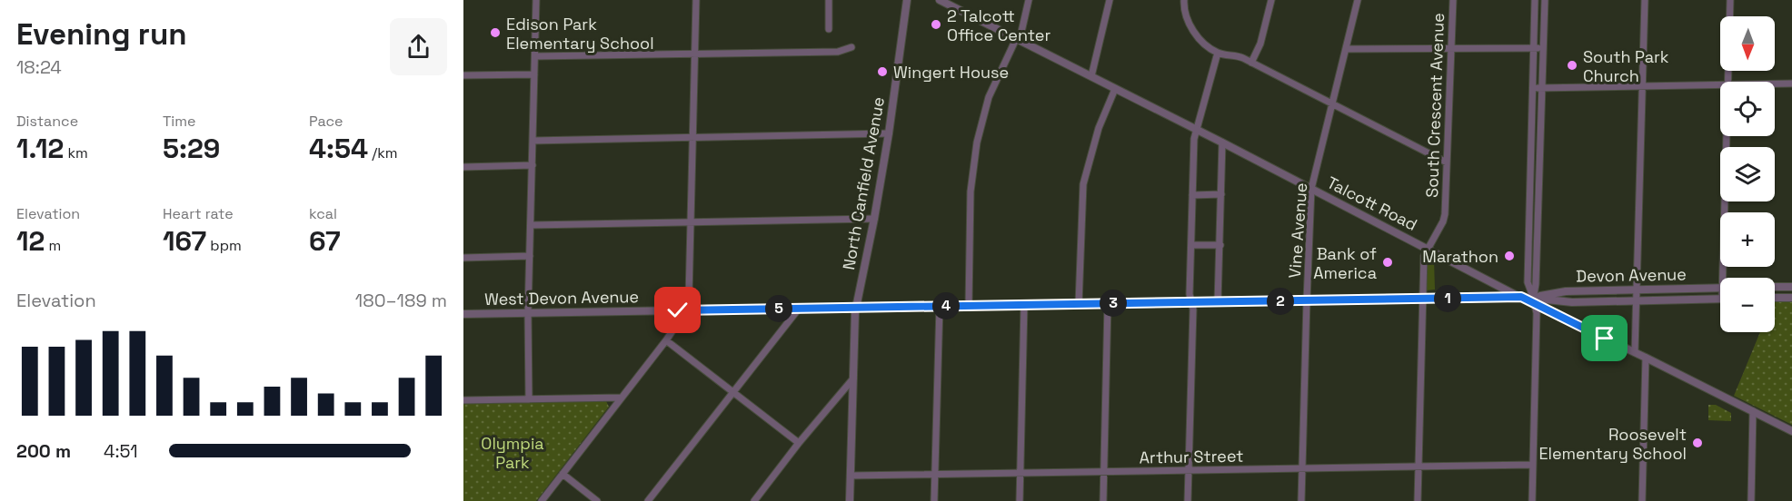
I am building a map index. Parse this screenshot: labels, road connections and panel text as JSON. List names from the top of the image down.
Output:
{
  "streets": {
    "street": [
      "South Crescent Avenue",
      "North Canfield Avenue",
      "Talcott Road",
      "Vine Avenue",
      "Devon Avenue",
      "West Devon Avenue",
      "Arthur Street"
    ]
  },
  "crossings": [
    ["South Crescent Avenue", "Talcott Road"],
    ["South Crescent Avenue", "Devon Avenue"],
    ["South Crescent Avenue", "Arthur Street"],
    ["North Canfield Avenue", "Devon Avenue"],
    ["North Canfield Avenue", "West Devon Avenue"],
    ["North Canfield Avenue", "Arthur Street"],
    ["Talcott Road", "Vine Avenue"],
    ["Talcott Road", "Devon Avenue"],
    ["Vine Avenue", "Devon Avenue"],
    ["Vine Avenue", "Arthur Street"],
    ["Devon Avenue", "West Devon Avenue"]
  ],
  "parks": ["Olympia Park"],
  "places": [
    "2 Talcott Office Center",
    "Edison Park Elementary School",
    "South Park Church",
    "Wingert House",
    "Marathon",
    "Bank of America",
    "Roosevelt Elementary School"
  ],
  "north": "bottom",
  "page": {
    "heading": ["Evening run", "18:24"],
    "map_buttons": ["+", "−"],
    "stats": [
      ["Distance", "1.12 km"],
      ["Time", "5:29"],
      ["Pace", "4:54 /km"],
      ["Elevation", "12 m"],
      ["Heart rate", "167 bpm"],
      ["kcal", "67"]
    ],
    "chart": ["Elevation", "180–189 m"],
    "pins": [
      "1",
      "2",
      "3",
      "4",
      "5"
    ],
    "list": [
      {
        "name": "200 m",
        "note": "4:51"
      }
    ]
  }
}
